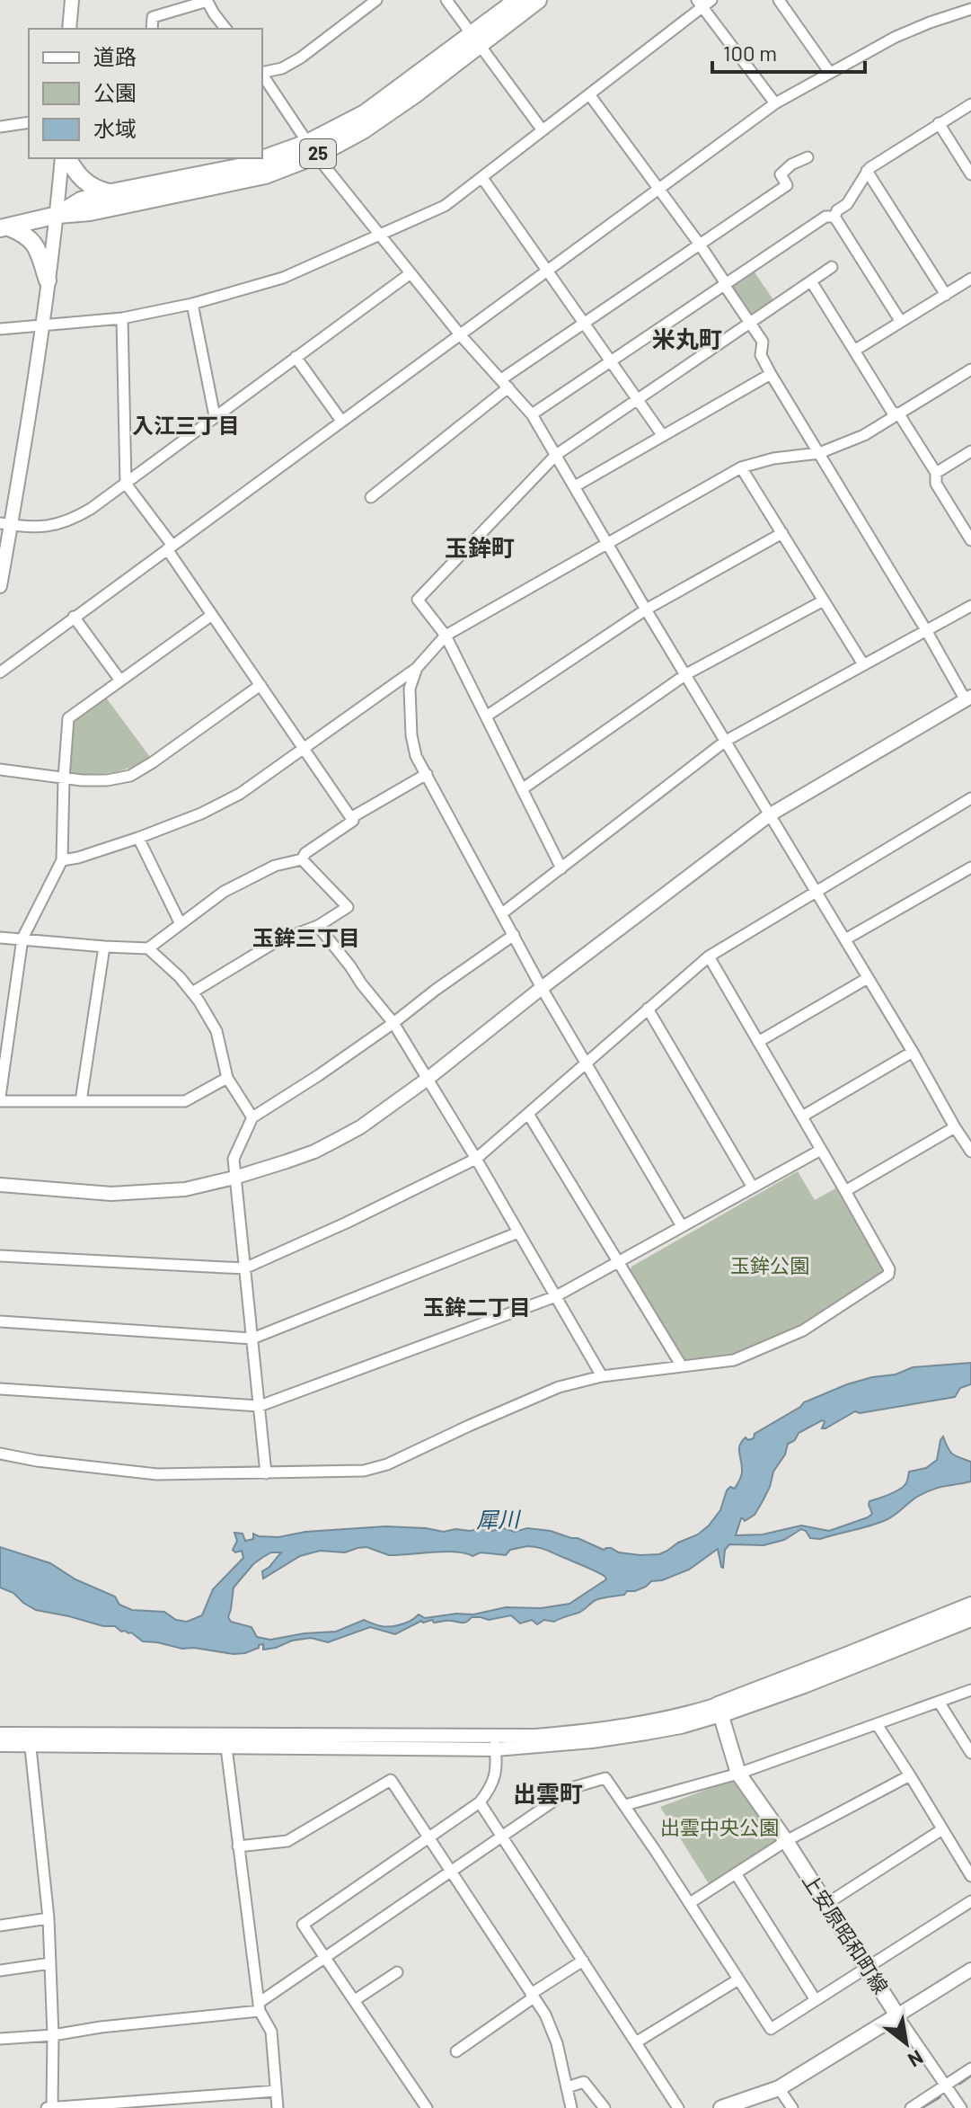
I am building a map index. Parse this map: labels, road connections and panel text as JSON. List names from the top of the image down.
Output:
{
  "streets": {
    "main road": ["25", "上安原昭和町線"]
  },
  "districts": [
    "米丸町",
    "入江三丁目",
    "玉鉾町",
    "玉鉾三丁目",
    "玉鉾二丁目",
    "出雲町"
  ],
  "water": ["犀川"],
  "parks": ["玉鉾公園", "出雲中央公園"],
  "legend": ["道路", "公園", "水域"],
  "scale_bar": "100 m",
  "north": "bottom right"
}
